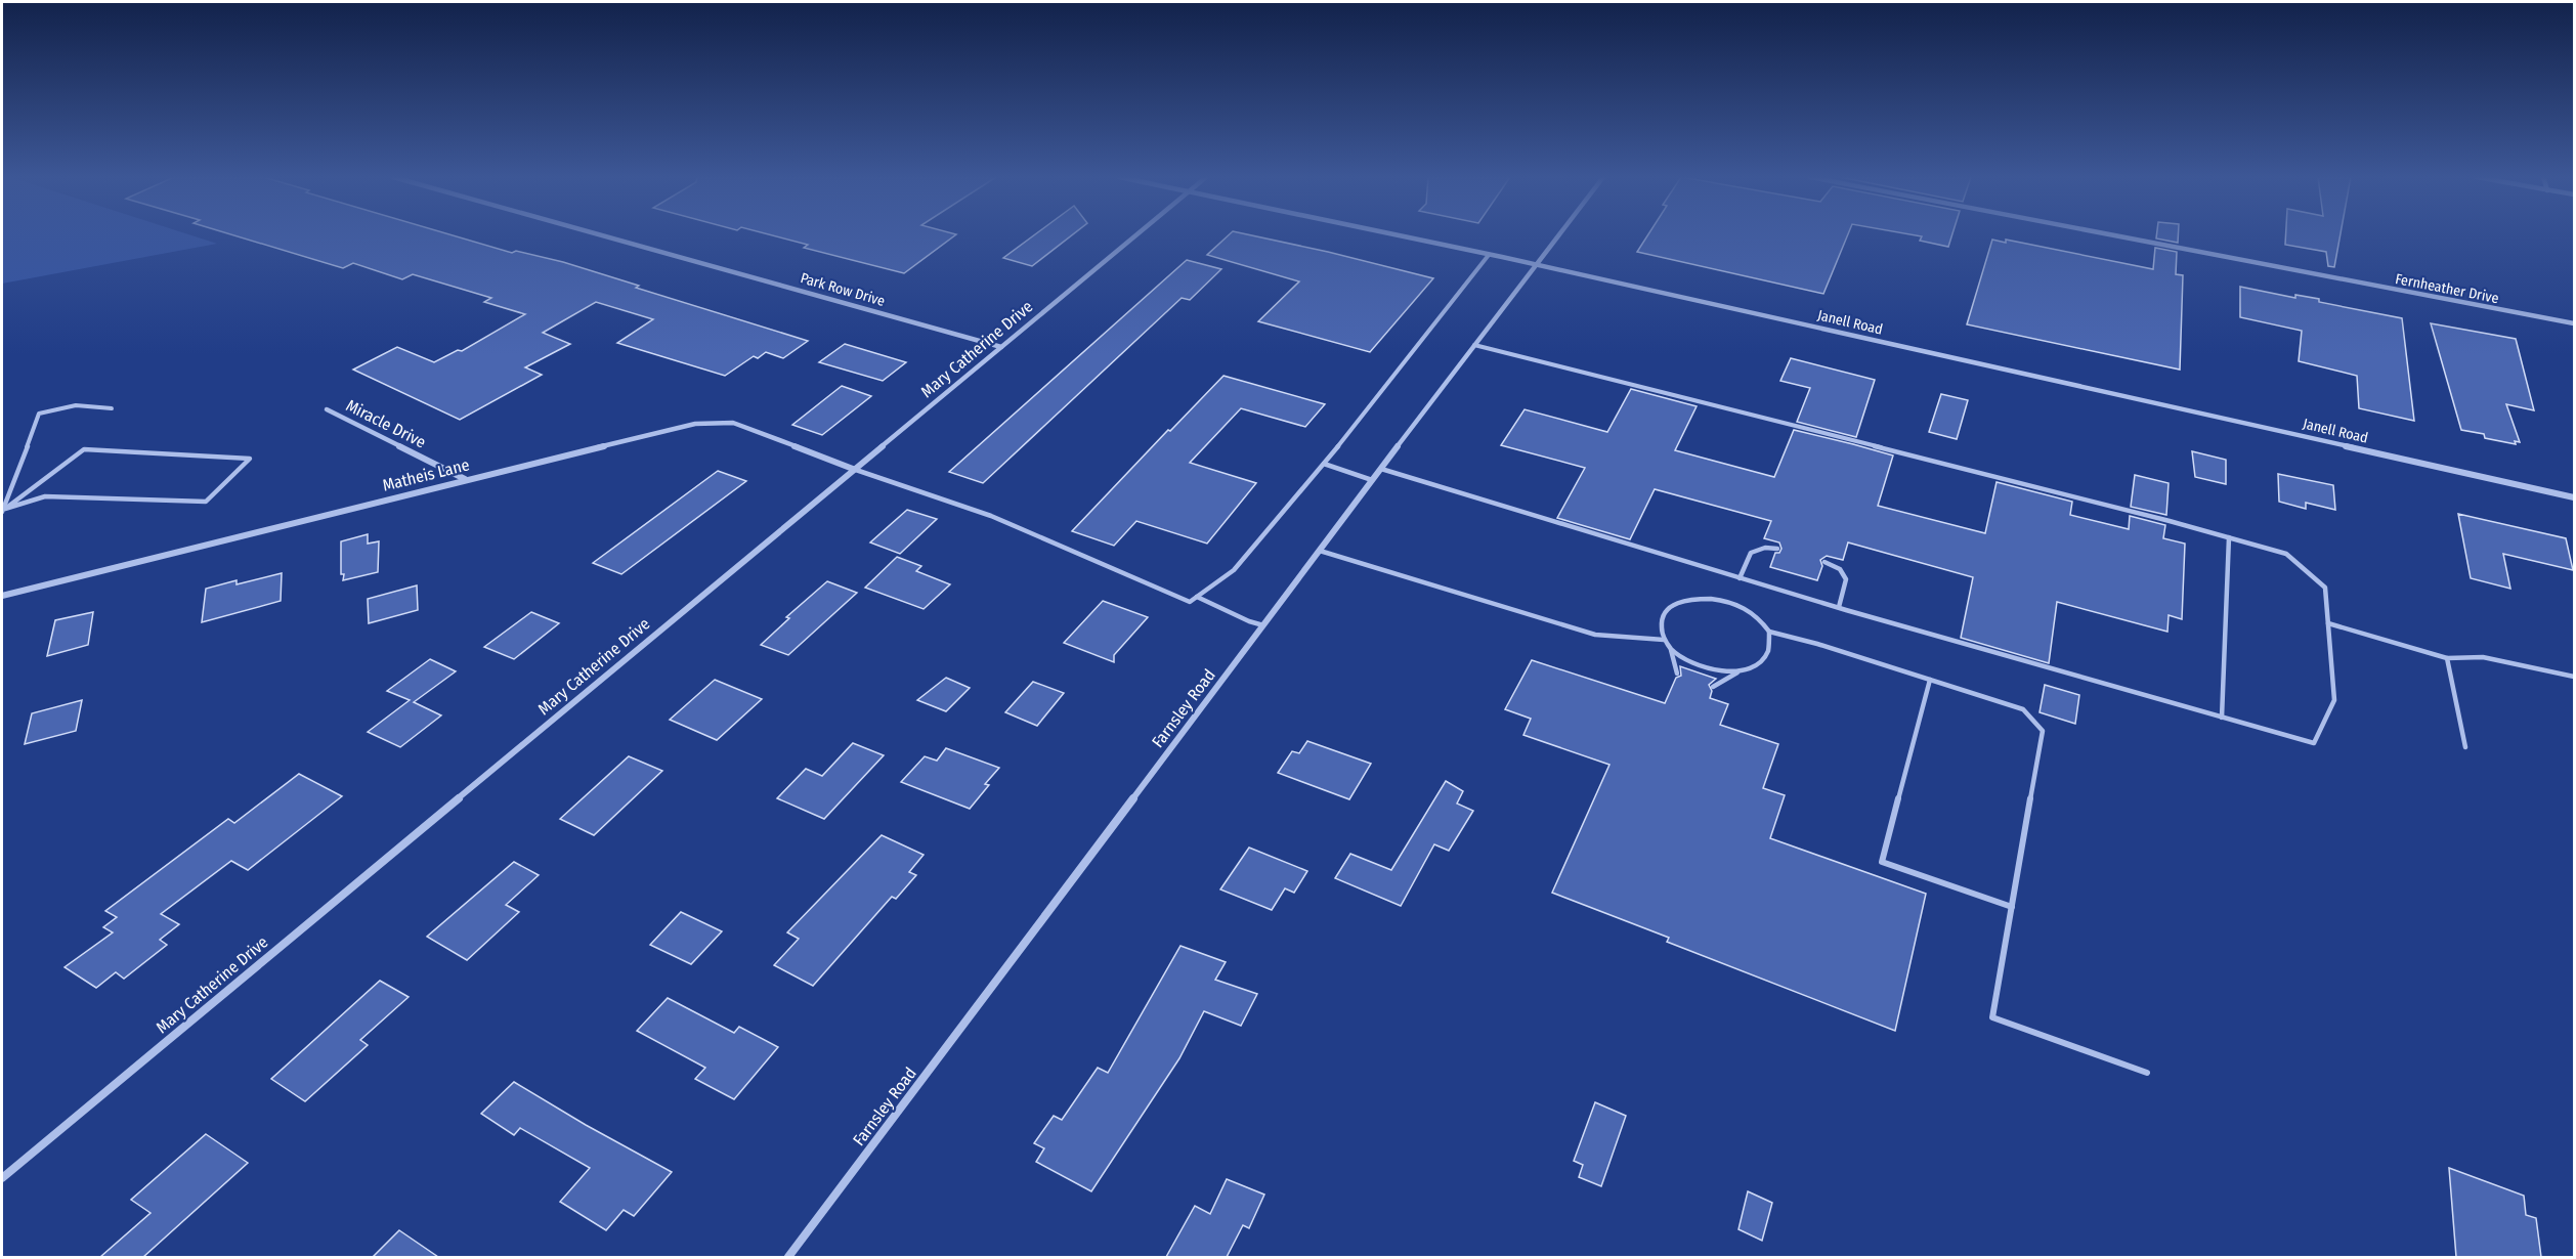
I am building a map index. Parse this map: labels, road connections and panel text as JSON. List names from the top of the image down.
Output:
{
  "streets": {
    "street": [
      "Fernheather Drive",
      "Park Row Drive",
      "Janell Road",
      "Mary Catherine Drive",
      "Miracle Drive",
      "Matheis Lane",
      "Farnsley Road"
    ]
  },
  "crossings": [
    ["Park Row Drive", "Mary Catherine Drive"],
    ["Janell Road", "Farnsley Road"],
    ["Mary Catherine Drive", "Matheis Lane"],
    ["Miracle Drive", "Matheis Lane"]
  ]
}
